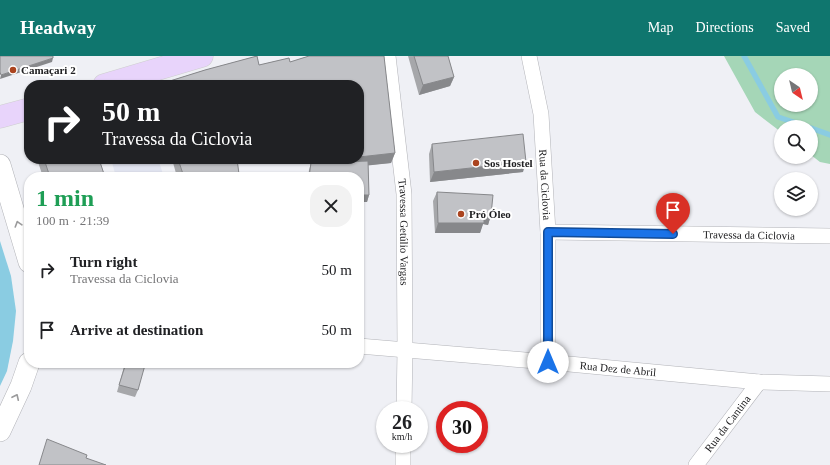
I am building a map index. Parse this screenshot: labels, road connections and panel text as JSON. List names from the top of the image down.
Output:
{
  "streets": {
    "street": [
      "Rua da Ciclovia",
      "Travessa Getúlio Vargas",
      "Travessa da Ciclovia",
      "Rua Dez de Abril",
      "Rua da Cantina"
    ]
  },
  "crossings": [
    ["Rua da Ciclovia", "Travessa da Ciclovia"],
    ["Rua da Ciclovia", "Rua Dez de Abril"],
    ["Travessa Getúlio Vargas", "Rua Dez de Abril"],
    ["Rua Dez de Abril", "Rua da Cantina"]
  ],
  "places": ["Camaçari 2", "Sos Hostel", "Pró Óleo"],
  "north": "bottom right",
  "page": {
    "header": "Headway",
    "nav": ["Map", "Directions", "Saved"],
    "turn": ["50 m", "Travessa da Ciclovia"],
    "heading": ["1 min", "100 m · 21:39"],
    "list": [
      {
        "name": "Turn right",
        "note": "Travessa da Ciclovia",
        "value": "50 m"
      },
      {
        "name": "Arrive at destination",
        "value": "50 m"
      }
    ],
    "speed": "26 km/h",
    "limit": "30"
  }
}
